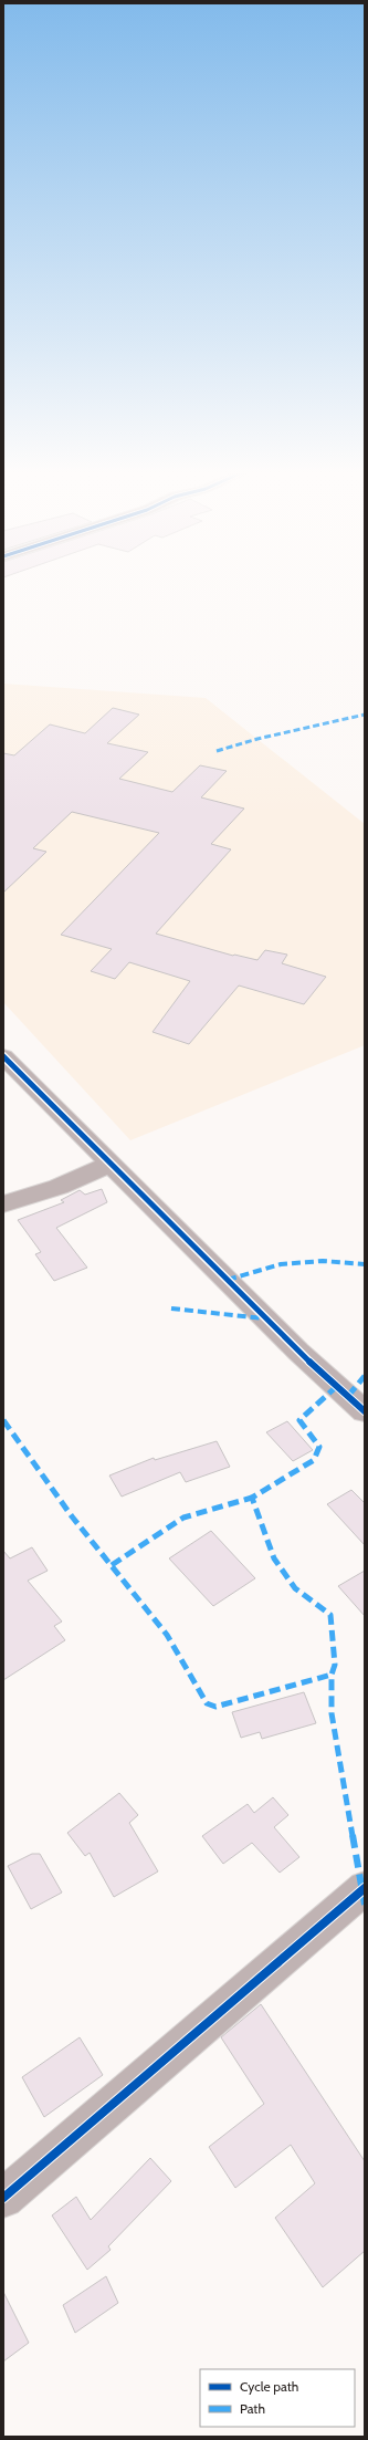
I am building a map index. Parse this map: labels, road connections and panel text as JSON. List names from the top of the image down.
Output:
{
  "legend": ["Cycle path", "Path"]
}
